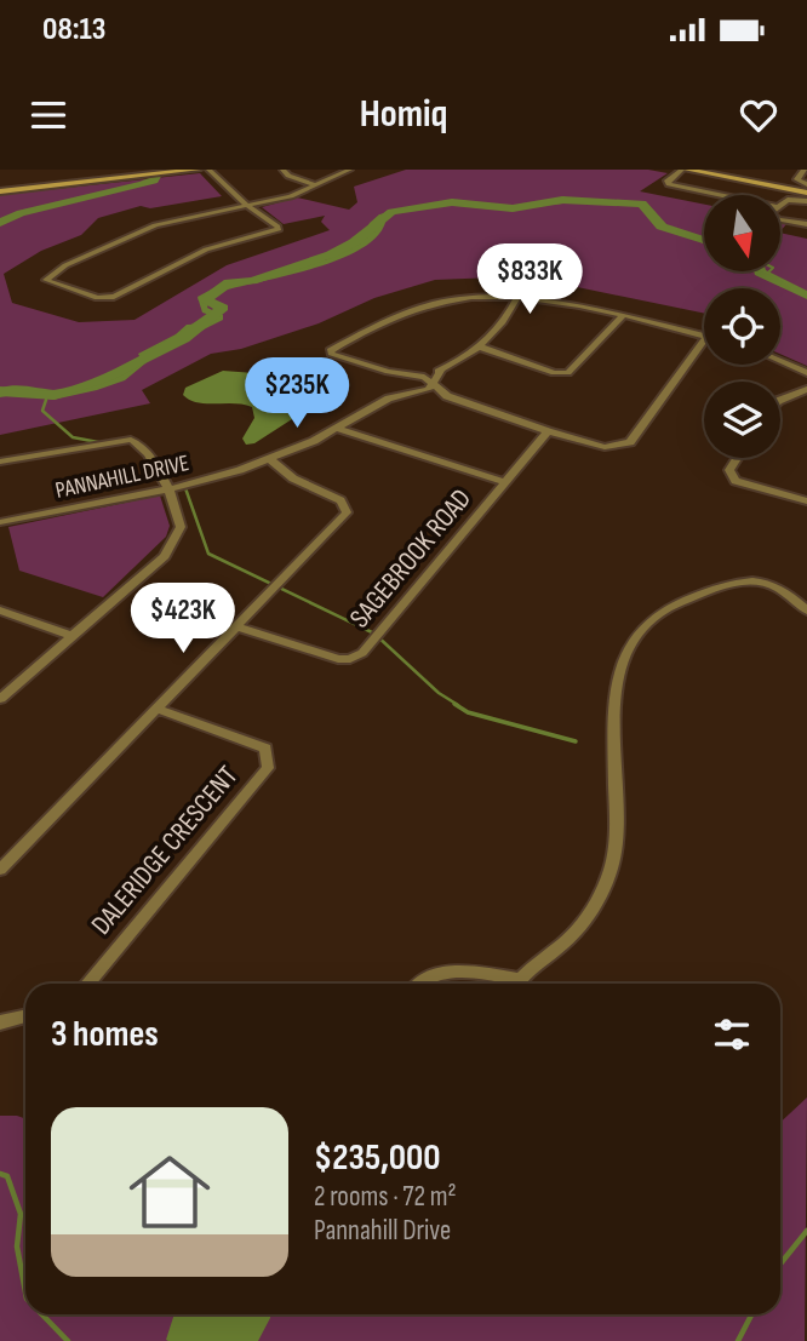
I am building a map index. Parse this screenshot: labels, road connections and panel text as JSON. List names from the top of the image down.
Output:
{
  "streets": {
    "street": ["PANNAHILL DRIVE", "SAGEBROOK ROAD", "DALERIDGE CRESCENT"]
  },
  "north": "bottom",
  "page": {
    "status": "08:13",
    "header": "Homiq",
    "price": ["$833K", "$235K", "$423K"],
    "heading": "3 homes",
    "list": [
      {
        "name": "$235,000",
        "note": "2 rooms · 72 m² · Pannahill Drive"
      }
    ]
  }
}
